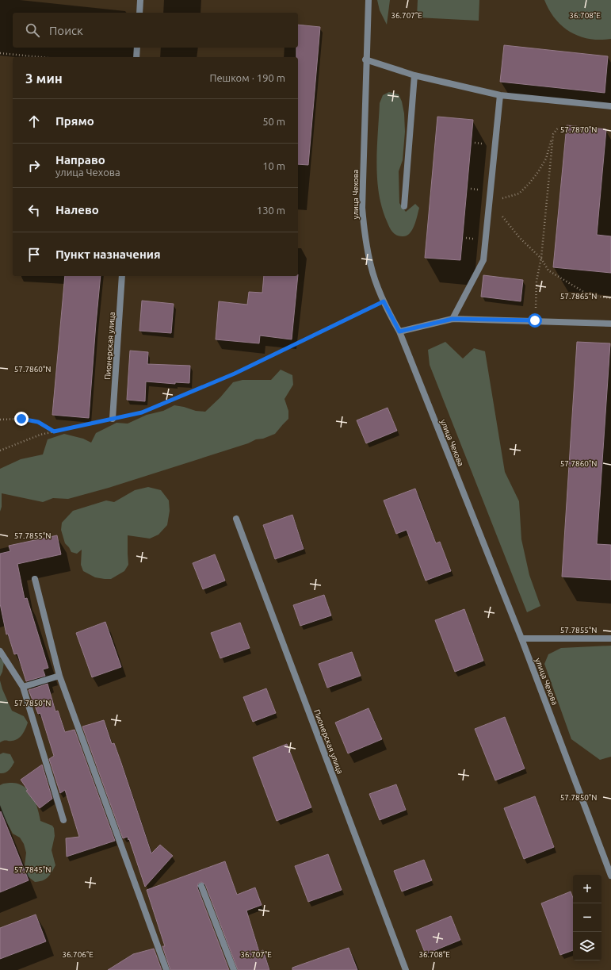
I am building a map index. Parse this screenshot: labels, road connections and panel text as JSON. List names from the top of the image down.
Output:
{
  "streets": {
    "street": ["улица Чехова", "Пионерская улица"]
  },
  "page": {
    "search": "Поиск",
    "heading": ["3 мин", "Пешком · 190 m"],
    "list": [
      ["Прямо", "50 m"],
      ["Направо", "улица Чехова", "10 m"],
      ["Налево", "130 m"],
      "Пункт назначения"
    ],
    "map_buttons": ["+", "−"]
  },
  "coordinates": [
    "36.707°E",
    "36.708°E",
    "57.7870°N",
    "57.7865°N",
    "57.7860°N",
    "57.7855°N",
    "57.7850°N",
    "57.7845°N",
    "36.706°E"
  ]
}
